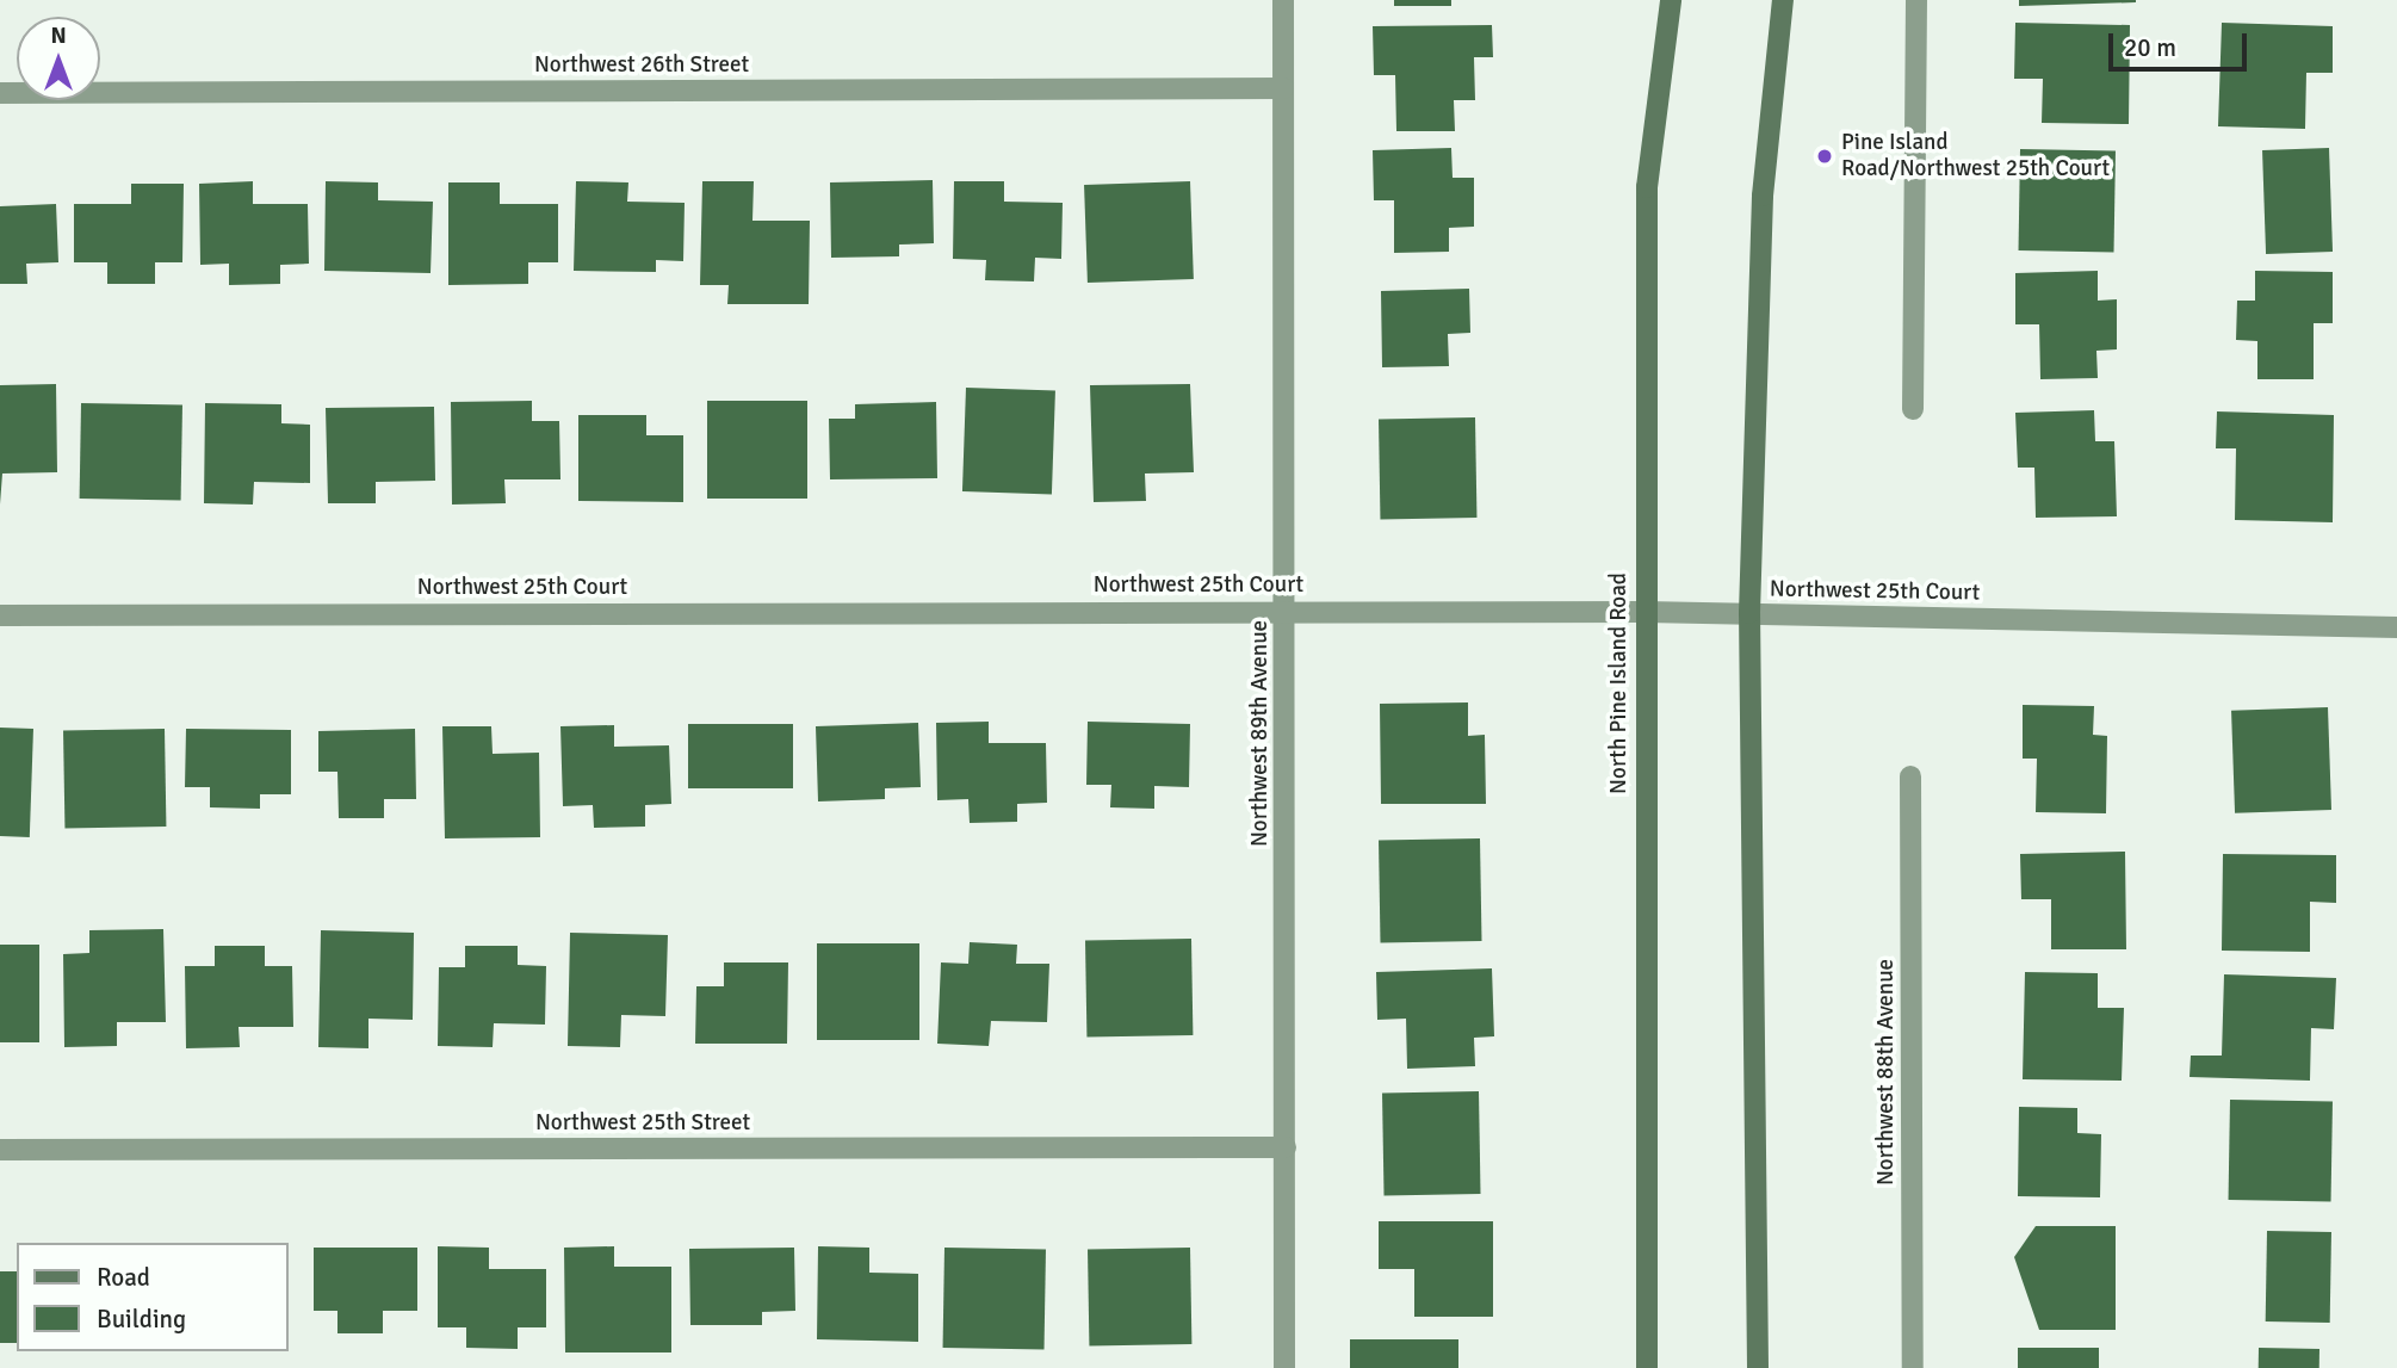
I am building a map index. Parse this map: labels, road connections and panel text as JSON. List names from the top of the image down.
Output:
{
  "streets": {
    "main road": ["North Pine Island Road"],
    "street": [
      "Northwest 26th Street",
      "Northwest 25th Court",
      "Northwest 89th Avenue",
      "Northwest 88th Avenue",
      "Northwest 25th Street"
    ]
  },
  "crossings": [
    ["Northwest 26th Street", "Northwest 89th Avenue"],
    ["Northwest 25th Court", "North Pine Island Road"],
    ["Northwest 25th Court", "Northwest 89th Avenue"],
    ["Northwest 89th Avenue", "Northwest 25th Street"]
  ],
  "places": ["Pine Island Road/Northwest 25th Court"],
  "legend": ["Road", "Building"],
  "scale_bar": "20 m",
  "north": "top"
}
